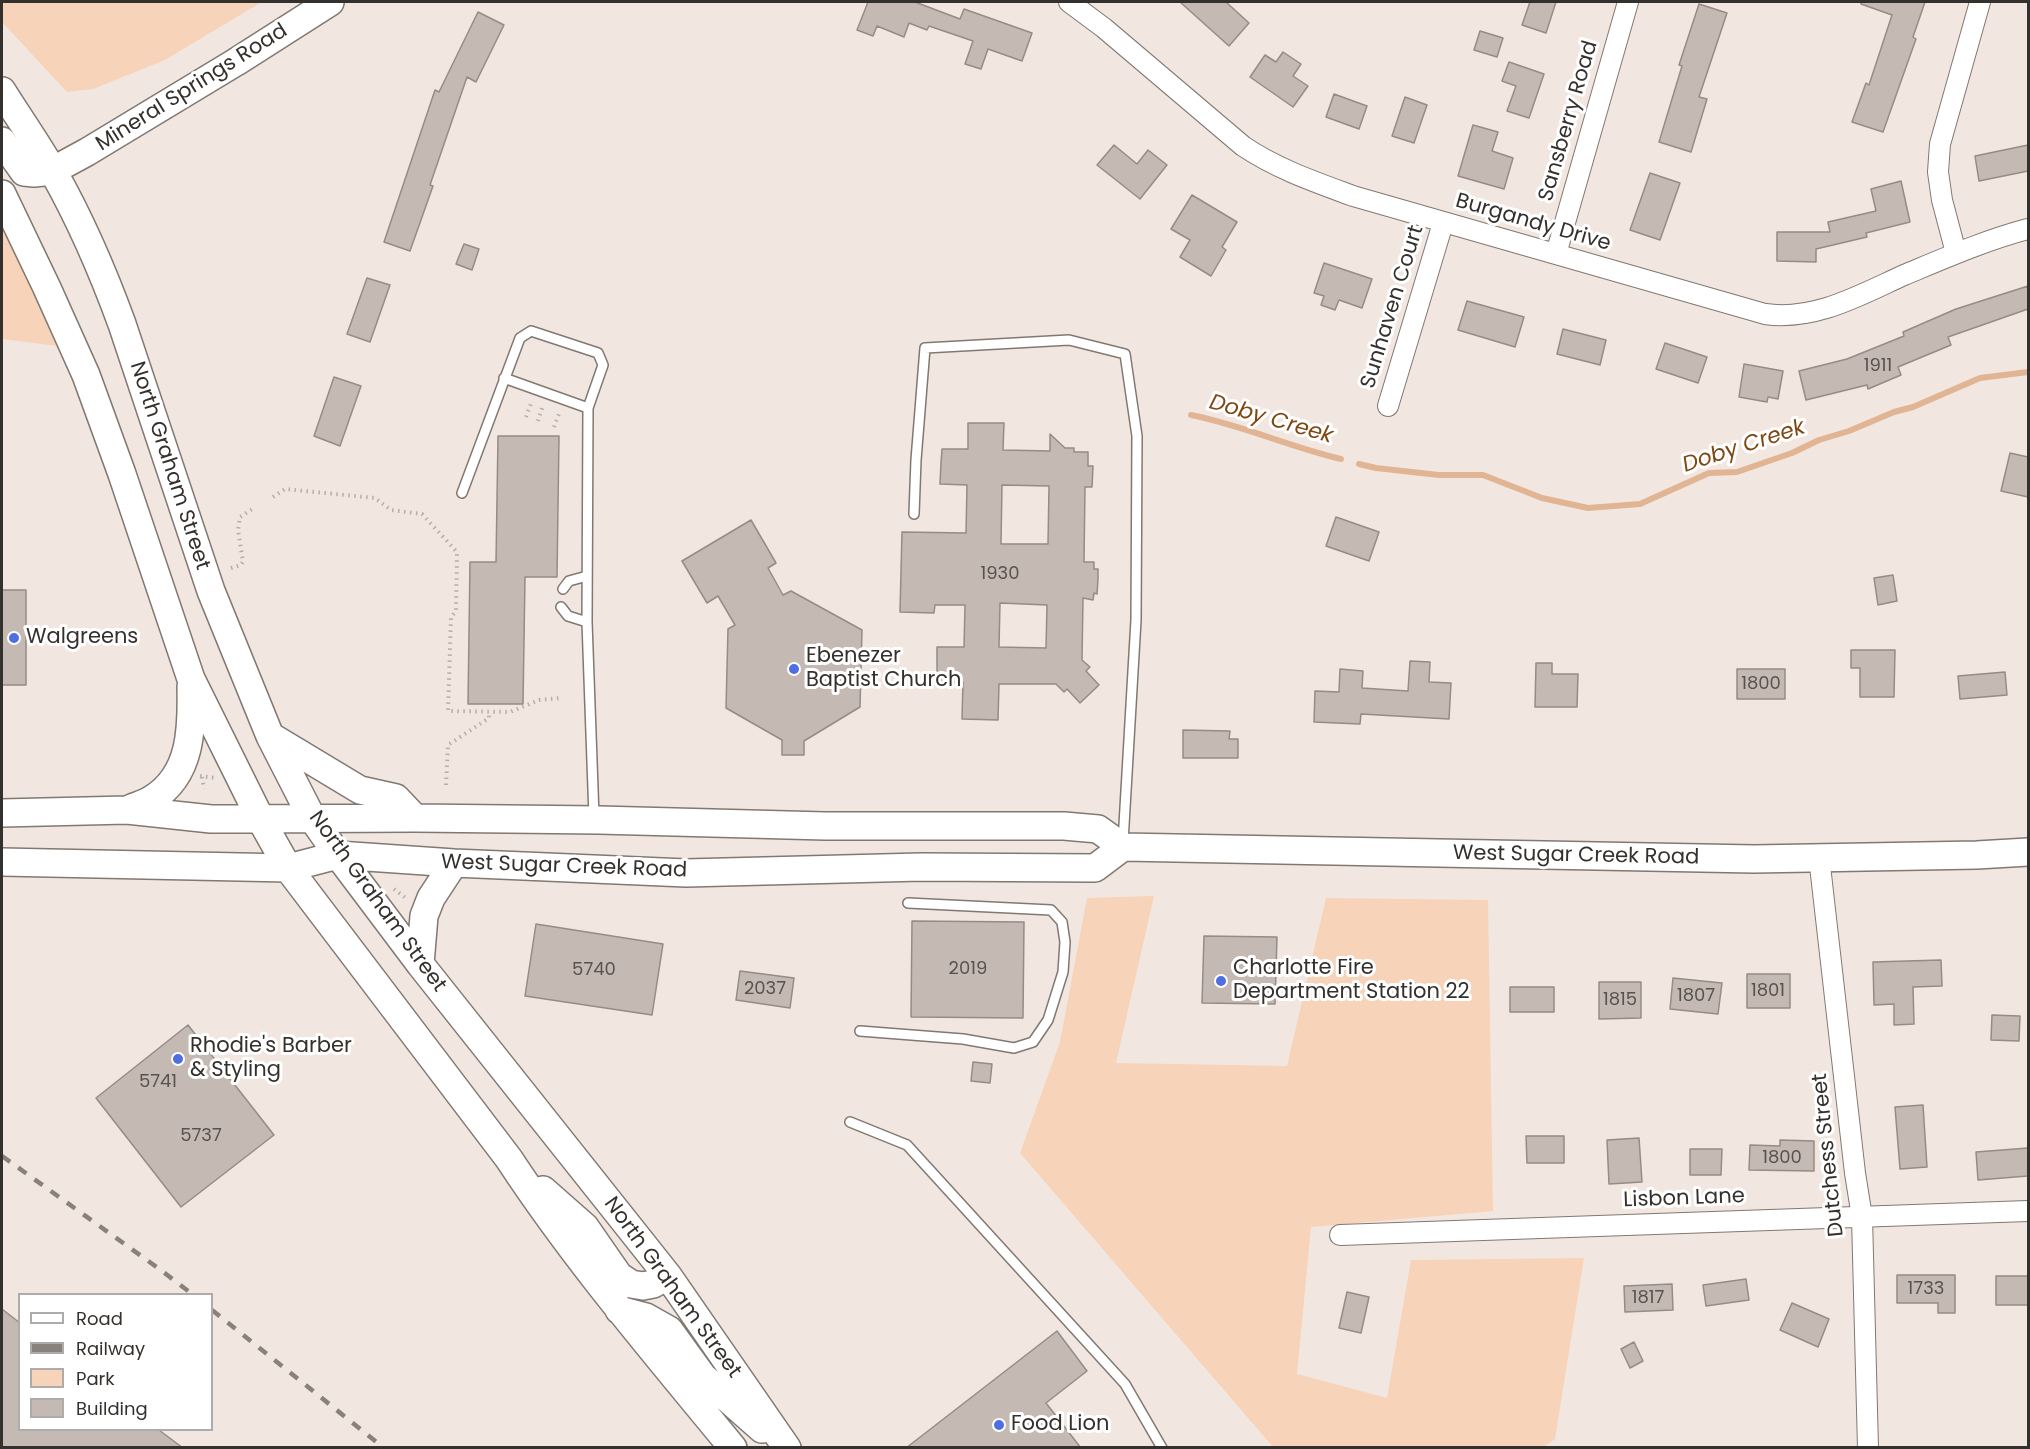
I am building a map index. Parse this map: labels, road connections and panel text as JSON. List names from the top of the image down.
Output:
{
  "streets": {
    "main road": ["Mineral Springs Road", "North Graham Street", "West Sugar Creek Road"],
    "street": [
      "Sansberry Road",
      "Burgandy Drive",
      "Sunhaven Court",
      "Dutchess Street",
      "Lisbon Lane"
    ]
  },
  "crossings": [
    ["Mineral Springs Road", "North Graham Street"],
    ["Sansberry Road", "Burgandy Drive"],
    ["Burgandy Drive", "Sunhaven Court"],
    ["North Graham Street", "West Sugar Creek Road"],
    ["West Sugar Creek Road", "Dutchess Street"],
    ["Dutchess Street", "Lisbon Lane"]
  ],
  "water": ["Doby Creek"],
  "places": [
    "Walgreens",
    "Ebenezer Baptist Church",
    "Charlotte Fire Department Station 22",
    "Rhodie's Barber & Styling",
    "Food Lion"
  ],
  "house_numbers": [
    "1911",
    "1930",
    "1800",
    "2019",
    "5740",
    "2037",
    "1801",
    "1807",
    "1815",
    "5741",
    "5737",
    "1800",
    "1733",
    "1817"
  ],
  "legend": [
    "Road",
    "Railway",
    "Park",
    "Building"
  ]
}
